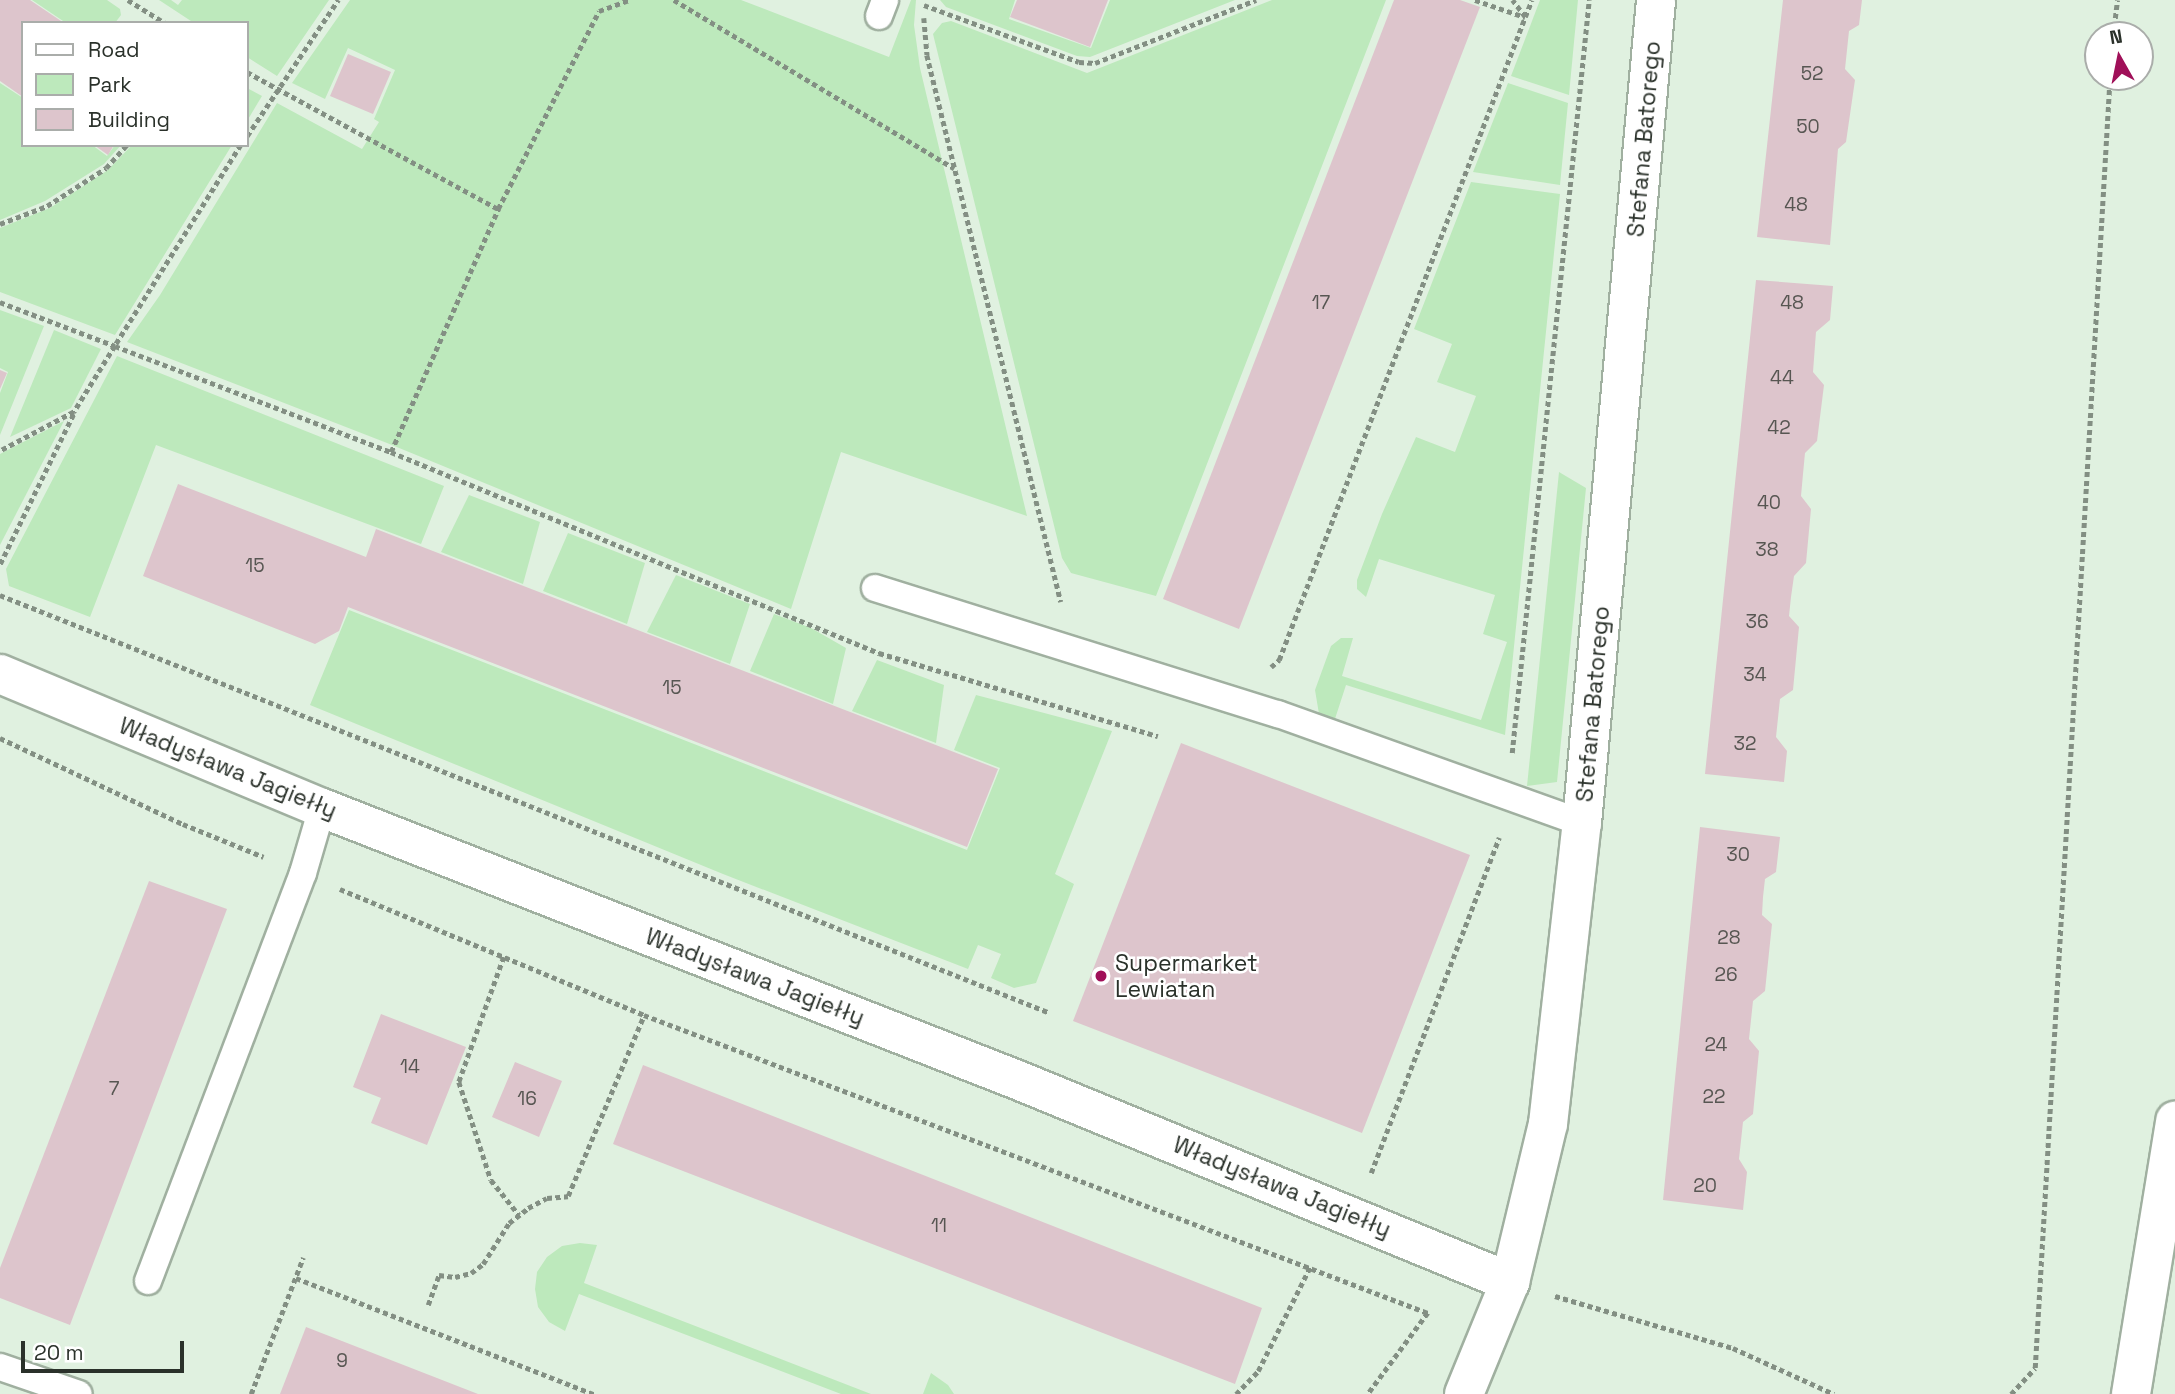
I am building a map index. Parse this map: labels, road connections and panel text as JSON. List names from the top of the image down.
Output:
{
  "streets": {
    "street": ["Stefana Batorego", "Władysława Jagiełły"]
  },
  "crossings": [
    ["Stefana Batorego", "Władysława Jagiełły"]
  ],
  "places": ["Supermarket Lewiatan"],
  "house_numbers": [
    "52",
    "50",
    "48",
    "17",
    "48",
    "44",
    "42",
    "40",
    "38",
    "15",
    "36",
    "34",
    "15",
    "32",
    "30",
    "28",
    "26",
    "24",
    "14",
    "7",
    "22",
    "16",
    "20",
    "11",
    "9"
  ],
  "legend": ["Road", "Park", "Building"],
  "scale_bar": "20 m",
  "north": "top"
}
